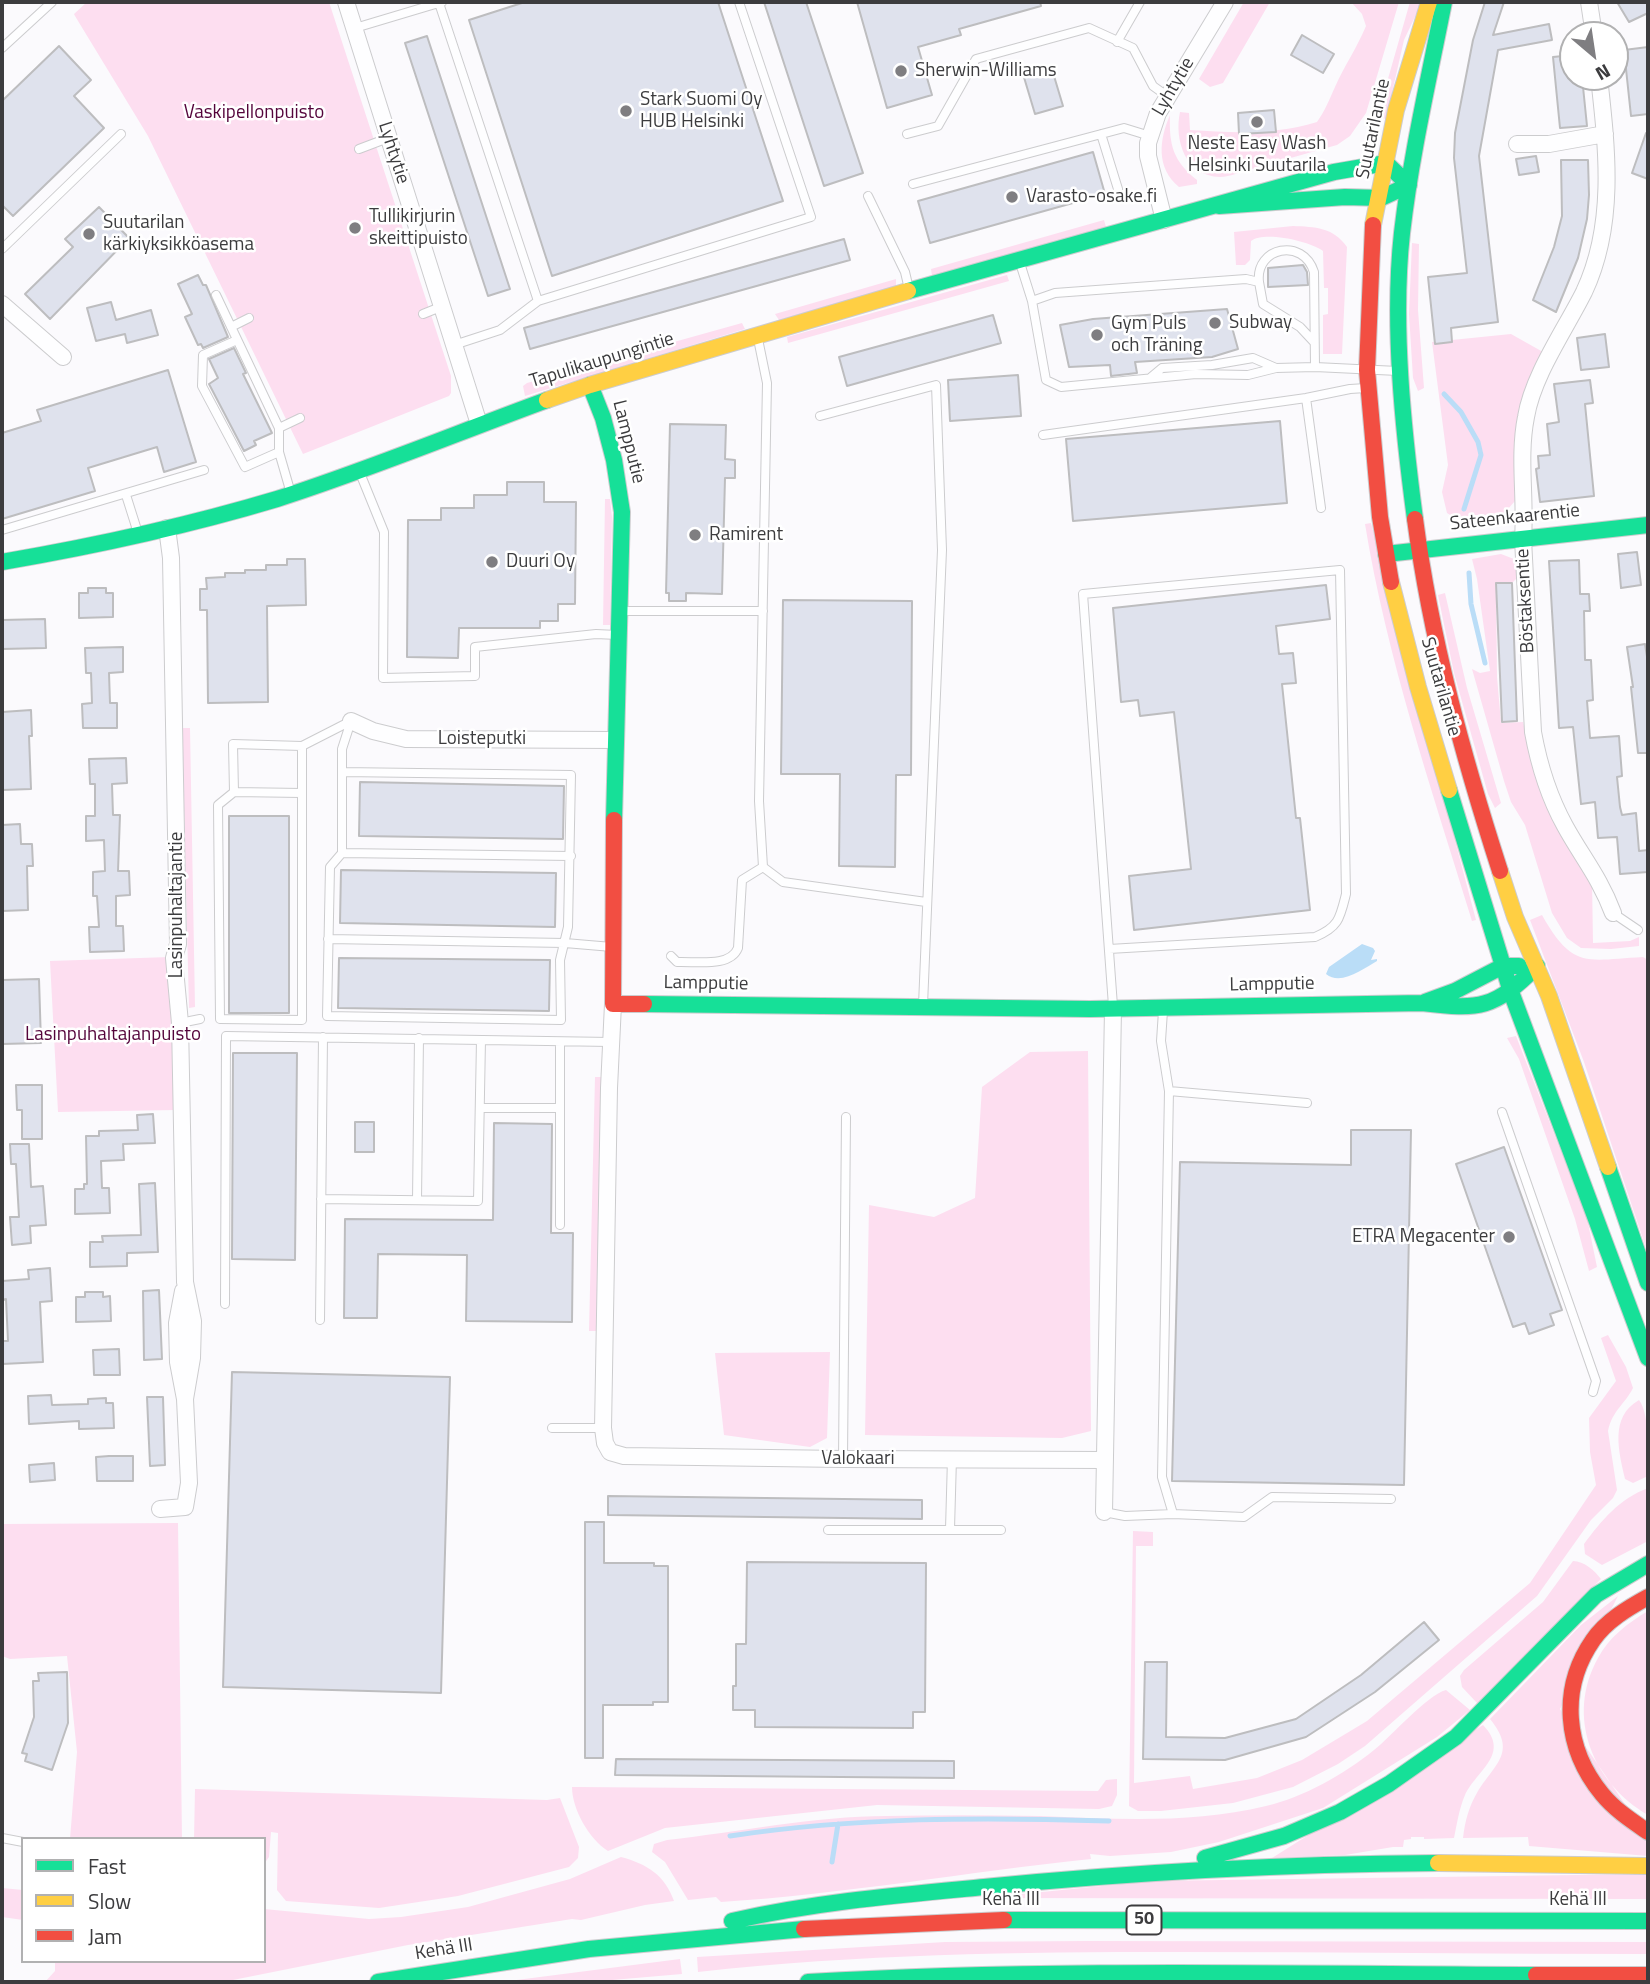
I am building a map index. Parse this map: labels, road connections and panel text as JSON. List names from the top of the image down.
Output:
{
  "streets": {
    "main road": [
      "Suutarilantie",
      "Tapulikaupungintie",
      "Lampputie",
      "Sateenkaarentie",
      "Kehä III",
      "50"
    ],
    "street": [
      "Lyhtytie",
      "Böstaksentie",
      "Loisteputki",
      "Lasinpuhaltajantie",
      "Valokaari"
    ]
  },
  "crossings": [
    ["Lyhtytie", "Tapulikaupungintie"],
    ["Suutarilantie", "Tapulikaupungintie"],
    ["Suutarilantie", "Lampputie"],
    ["Suutarilantie", "Sateenkaarentie"],
    ["Tapulikaupungintie", "Lampputie"],
    ["Tapulikaupungintie", "Lasinpuhaltajantie"],
    ["Lampputie", "Loisteputki"],
    ["Sateenkaarentie", "Böstaksentie"]
  ],
  "parks": ["Vaskipellonpuisto", "Lasinpuhaltajanpuisto"],
  "places": [
    "Sherwin-Williams",
    "Stark Suomi Oy HUB Helsinki",
    "Neste Easy Wash Helsinki Suutarila",
    "Varasto-osake.fi",
    "Tullikirjurin skeittipuisto",
    "Suutarilan kärkiyksikköasema",
    "Subway",
    "Gym Puls och Träning",
    "Ramirent",
    "Duuri Oy",
    "ETRA Megacenter"
  ],
  "legend": ["Fast", "Slow", "Jam"],
  "north": "bottom right"
}
